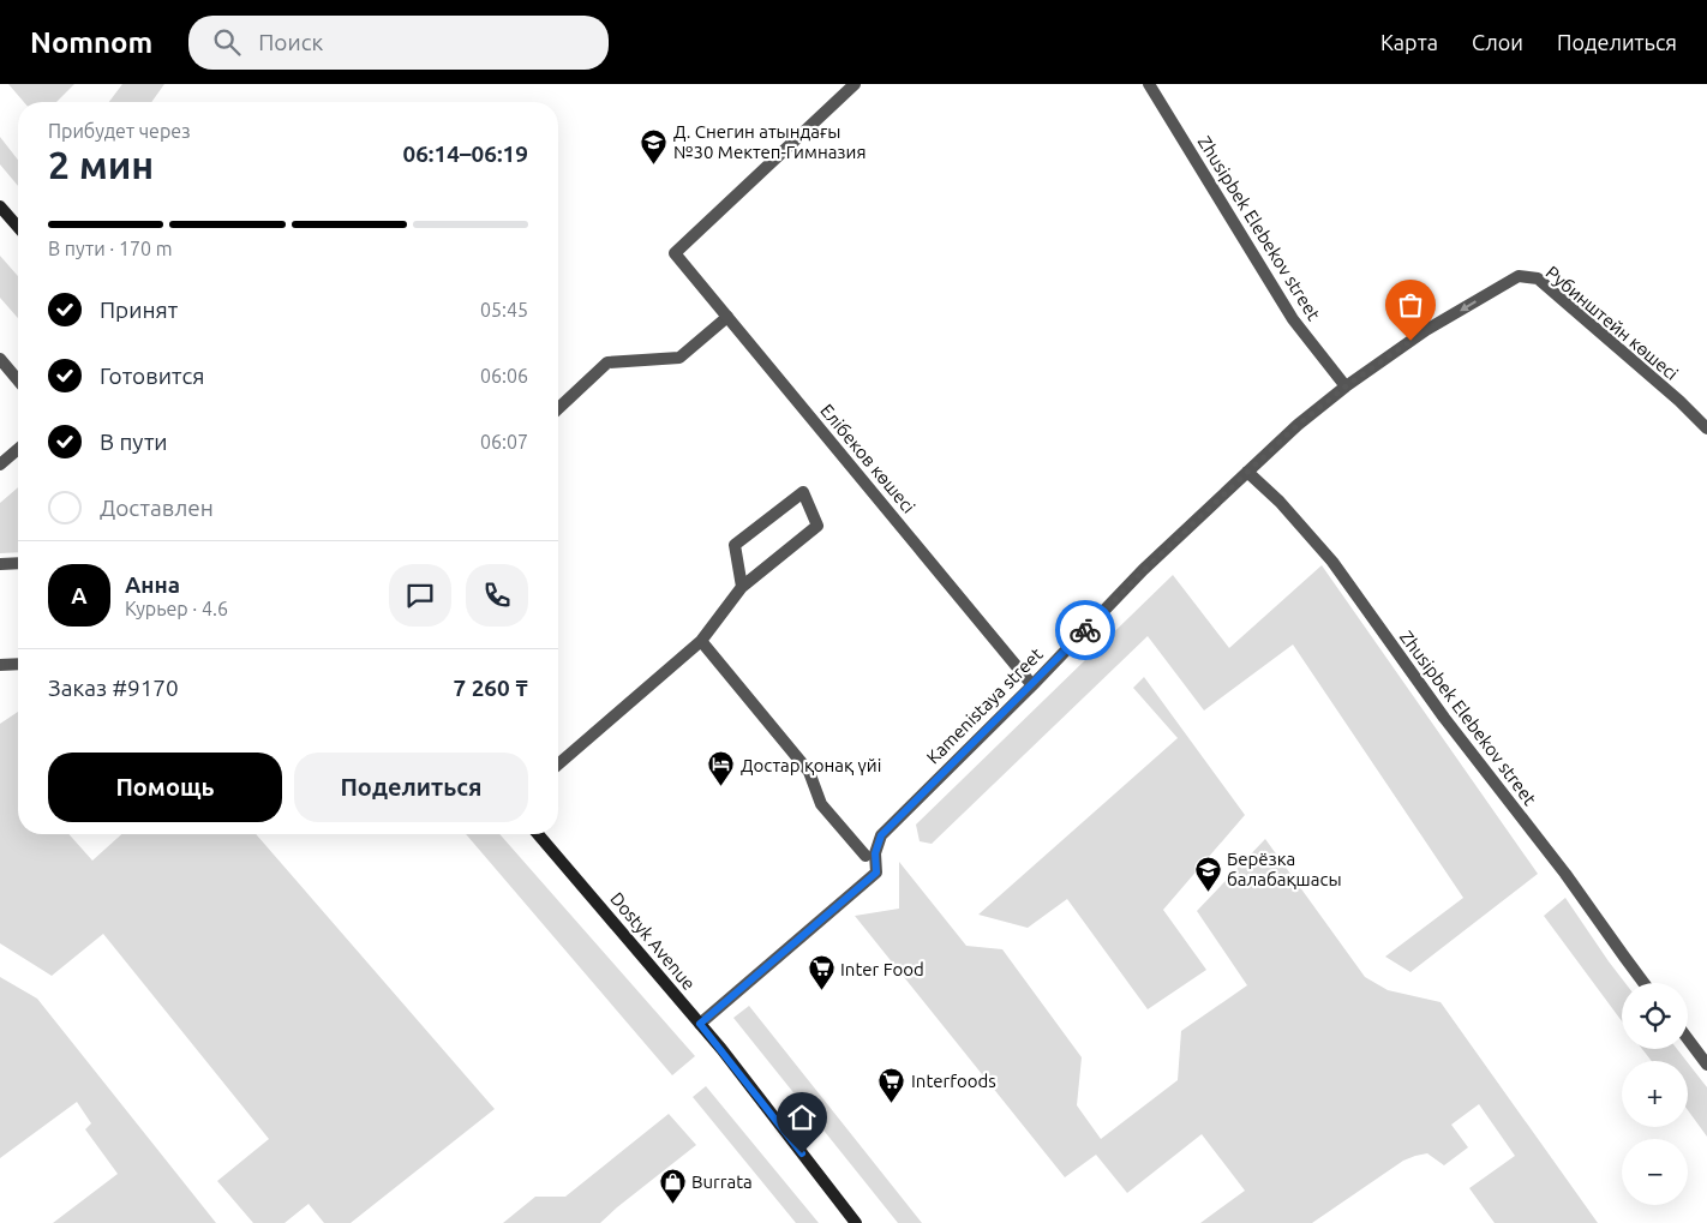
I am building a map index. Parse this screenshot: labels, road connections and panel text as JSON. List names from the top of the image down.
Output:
{
  "streets": {
    "main road": ["Dostyk Avenue"],
    "street": [
      "Zhusipbek Elebekov street",
      "Рубинштейн көшесі",
      "Елібеков көшесі",
      "Kamenistaya street"
    ]
  },
  "crossings": [
    ["Zhusipbek Elebekov street", "Kamenistaya street"],
    ["Рубинштейн көшесі", "Kamenistaya street"],
    ["Елібеков көшесі", "Kamenistaya street"],
    ["Kamenistaya street", "Dostyk Avenue"]
  ],
  "places": {
    "school or university": ["Д. Снегин атындағы №30 Мектеп-Гимназия", "Берёзка балабақшасы"],
    "hotel": ["Достар қонақ үйі"],
    "supermarket": ["Inter Food", "Interfoods"],
    "shop": ["Burrata"]
  },
  "page": {
    "header": "Nomnom",
    "search": "Поиск",
    "nav": ["Карта", "Слои", "Поделиться"],
    "heading": ["2 мин", "Прибудет через", "06:14–06:19"],
    "panel": [
      "Анна",
      "Курьер · 4.6",
      "Заказ #9170",
      "7 260 ₸"
    ],
    "bar": "В пути · 170 m",
    "list": [
      ["Принят", "05:45"],
      ["Готовится", "06:06"],
      ["В пути", "06:07"],
      "Доставлен"
    ],
    "round": "А",
    "buttons": ["Помощь", "Поделиться"],
    "map_buttons": ["+", "−"]
  }
}
